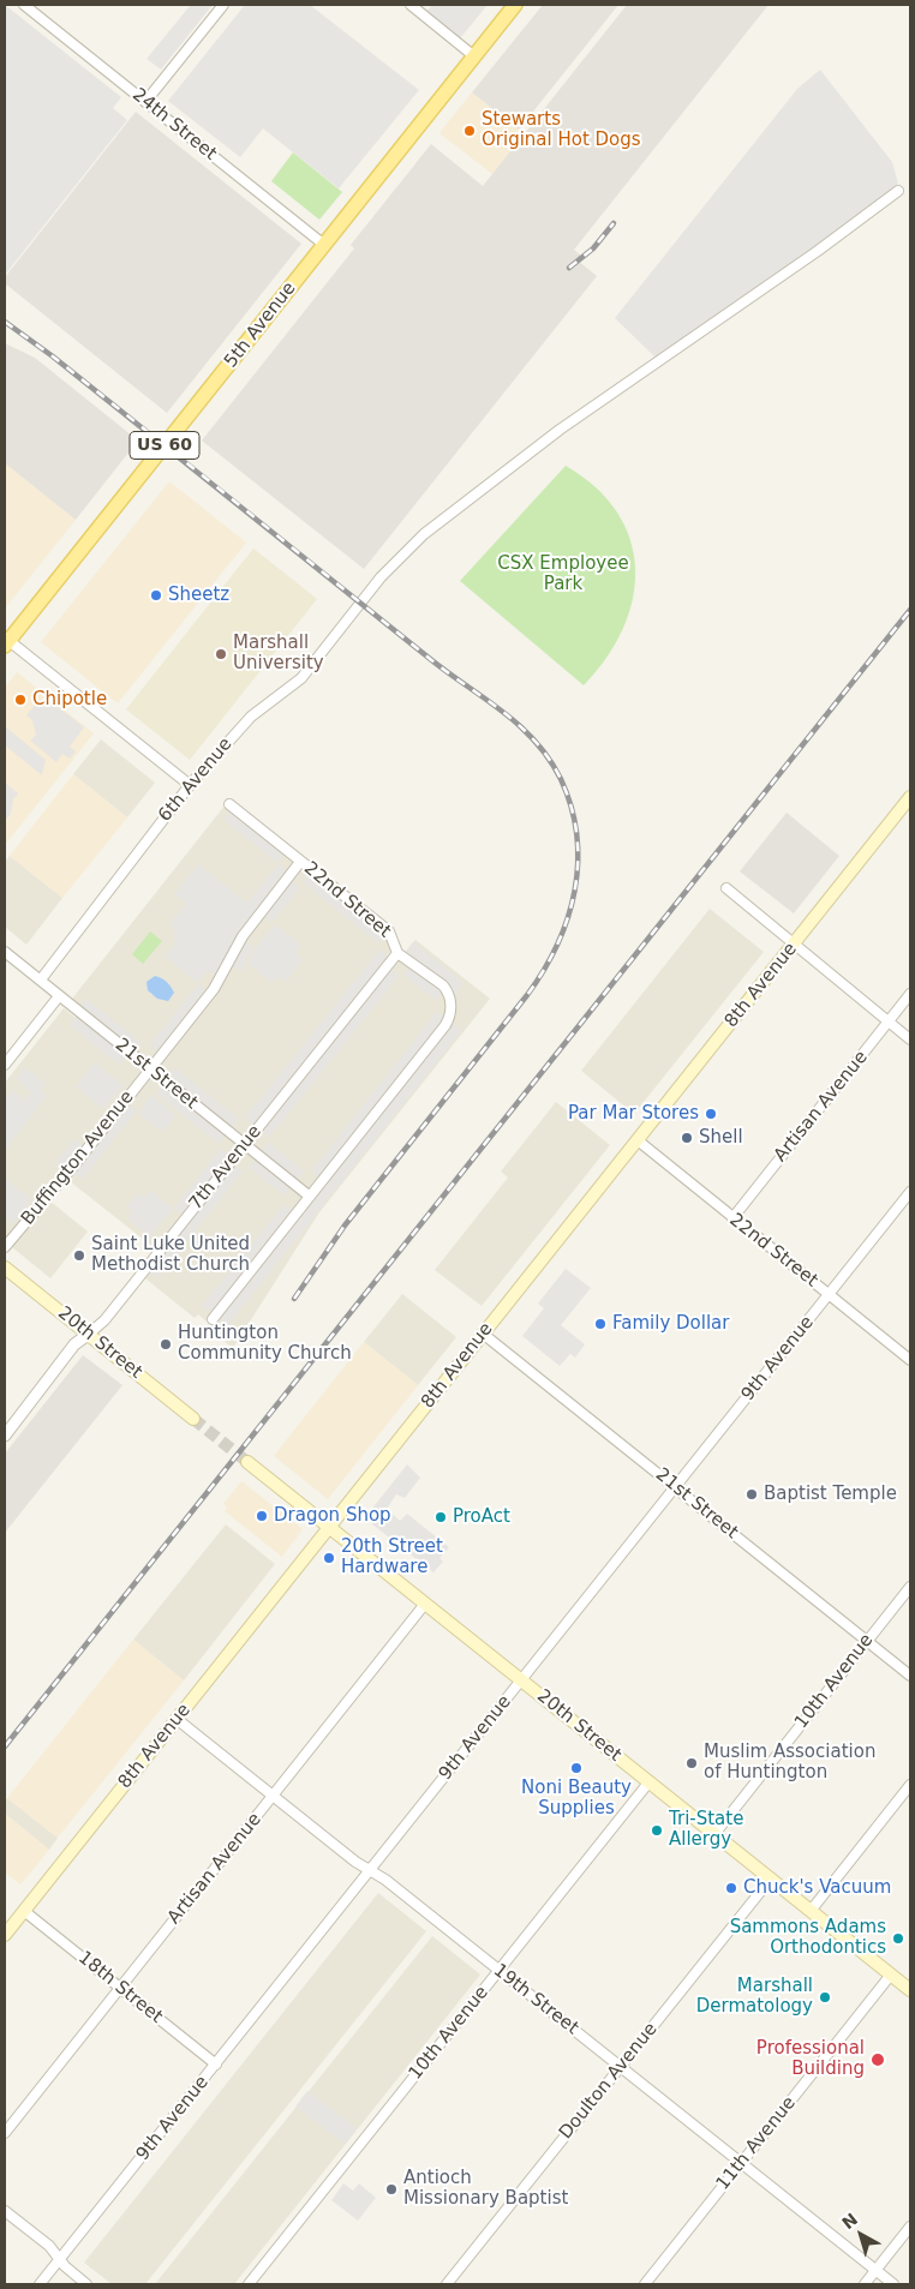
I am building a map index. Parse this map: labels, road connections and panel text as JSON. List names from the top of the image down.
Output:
{
  "streets": {
    "main road": [
      "5th Avenue",
      "US 60",
      "8th Avenue",
      "20th Street"
    ],
    "street": [
      "24th Street",
      "6th Avenue",
      "22nd Street",
      "21st Street",
      "Artisan Avenue",
      "Buffington Avenue",
      "7th Avenue",
      "9th Avenue",
      "10th Avenue",
      "18th Street",
      "19th Street",
      "Doulton Avenue",
      "11th Avenue"
    ]
  },
  "crossings": [
    ["24th Street", "5th Avenue"],
    ["6th Avenue", "21st Street"],
    ["22nd Street", "8th Avenue"],
    ["22nd Street", "21st Street"],
    ["22nd Street", "Artisan Avenue"],
    ["22nd Street", "Buffington Avenue"],
    ["22nd Street", "7th Avenue"],
    ["22nd Street", "9th Avenue"],
    ["8th Avenue", "21st Street"],
    ["8th Avenue", "20th Street"],
    ["8th Avenue", "18th Street"],
    ["8th Avenue", "19th Street"],
    ["21st Street", "Buffington Avenue"],
    ["21st Street", "7th Avenue"],
    ["21st Street", "9th Avenue"],
    ["21st Street", "10th Avenue"],
    ["Artisan Avenue", "20th Street"],
    ["Artisan Avenue", "18th Street"],
    ["Artisan Avenue", "19th Street"],
    ["7th Avenue", "20th Street"],
    ["20th Street", "9th Avenue"],
    ["20th Street", "10th Avenue"],
    ["20th Street", "Doulton Avenue"],
    ["20th Street", "11th Avenue"],
    ["9th Avenue", "18th Street"],
    ["9th Avenue", "19th Street"],
    ["10th Avenue", "19th Street"],
    ["19th Street", "Doulton Avenue"],
    ["19th Street", "11th Avenue"]
  ],
  "parks": ["CSX Employee Park"],
  "places": [
    "Stewarts Original Hot Dogs",
    "Sheetz",
    "Marshall University",
    "Chipotle",
    "Par Mar Stores",
    "Shell",
    "Saint Luke United Methodist Church",
    "Family Dollar",
    "Huntington Community Church",
    "Baptist Temple",
    "Dragon Shop",
    "ProAct",
    "20th Street Hardware",
    "Muslim Association of Huntington",
    "Noni Beauty Supplies",
    "Tri-State Allergy",
    "Chuck's Vacuum",
    "Sammons Adams Orthodontics",
    "Marshall Dermatology",
    "Professional Building",
    "Antioch Missionary Baptist"
  ],
  "north": "top left"
}
